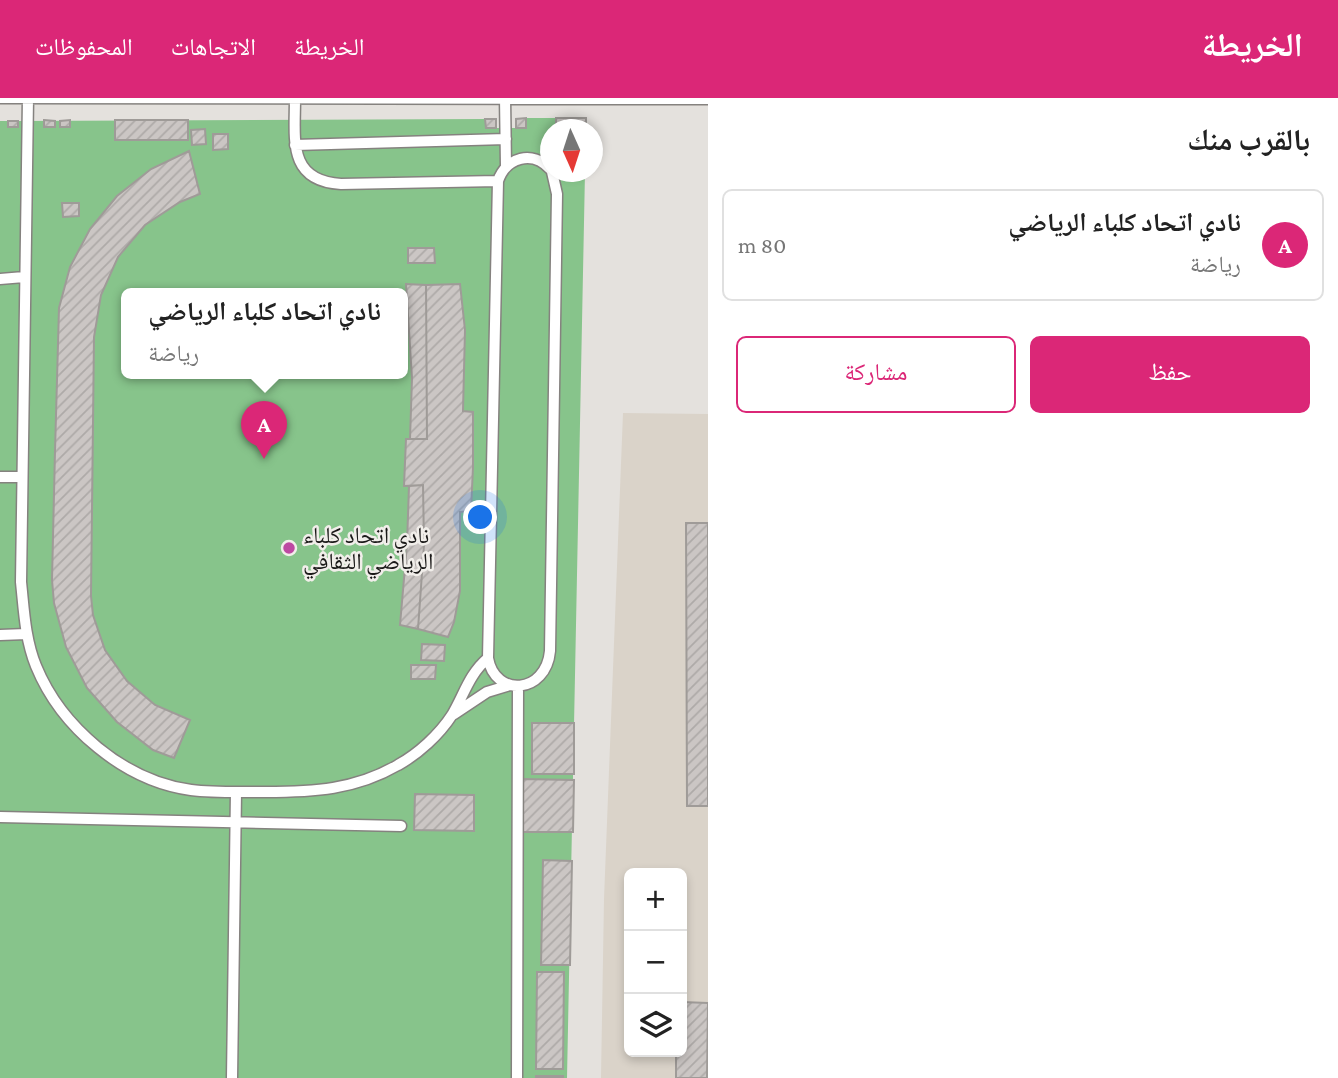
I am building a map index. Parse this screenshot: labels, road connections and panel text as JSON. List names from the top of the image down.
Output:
{
  "places": ["نادي اتحاد كلباء الرياضي الثقافي"],
  "north": "bottom",
  "page": {
    "header": "الخريطة",
    "nav": ["الخريطة", "الاتجاهات", "المحفوظات"],
    "heading": "بالقرب منك",
    "list": [
      {
        "mark": "A",
        "name": "نادي اتحاد كلباء الرياضي",
        "note": "رياضة",
        "value": "80 m"
      }
    ],
    "popup": ["نادي اتحاد كلباء الرياضي", "رياضة"],
    "buttons": ["حفظ", "مشاركة"],
    "pins": "A",
    "map_buttons": ["+", "−"]
  }
}
